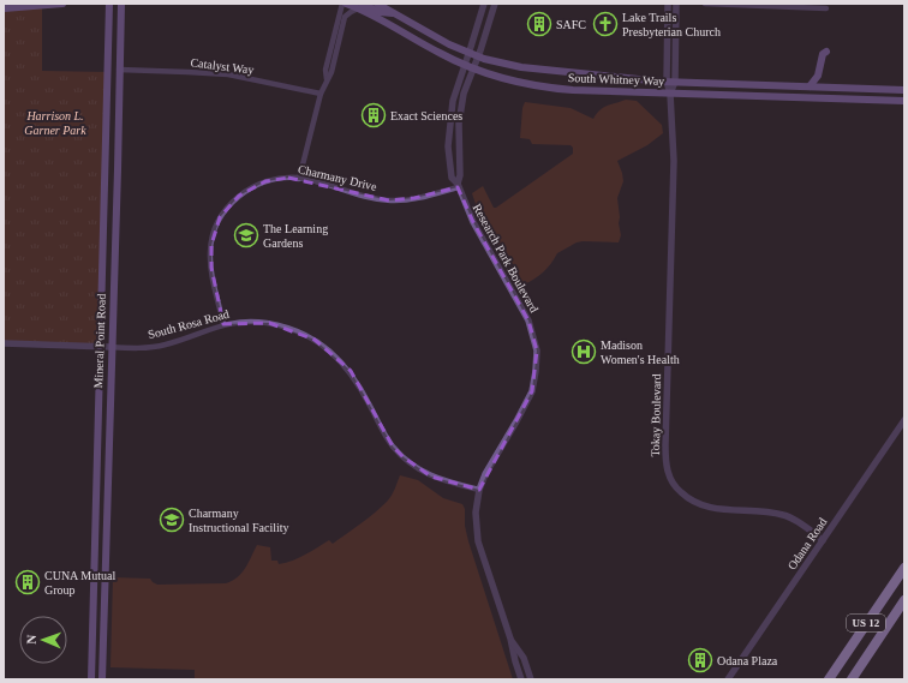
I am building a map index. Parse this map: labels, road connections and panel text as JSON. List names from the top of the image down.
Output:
{
  "streets": {
    "highway": ["US 12"],
    "main road": ["South Whitney Way", "Mineral Point Road"],
    "street": [
      "Catalyst Way",
      "Charmany Drive",
      "Research Park Boulevard",
      "South Rosa Road",
      "Tokay Boulevard",
      "Odana Road"
    ]
  },
  "crossings": [
    ["Catalyst Way", "Mineral Point Road"],
    ["South Whitney Way", "Research Park Boulevard"],
    ["South Whitney Way", "Tokay Boulevard"],
    ["Charmany Drive", "Research Park Boulevard"],
    ["Charmany Drive", "South Rosa Road"],
    ["Research Park Boulevard", "South Rosa Road"],
    ["South Rosa Road", "Mineral Point Road"],
    ["Tokay Boulevard", "Odana Road"]
  ],
  "parks": ["Harrison L. Garner Park"],
  "places": {
    "building": [
      "SAFC",
      "Exact Sciences",
      "CUNA Mutual Group",
      "Odana Plaza"
    ],
    "church": ["Lake Trails Presbyterian Church"],
    "school or university": ["The Learning Gardens", "Charmany Instructional Facility"],
    "hospital": ["Madison Women's Health"]
  },
  "north": "left"
}
